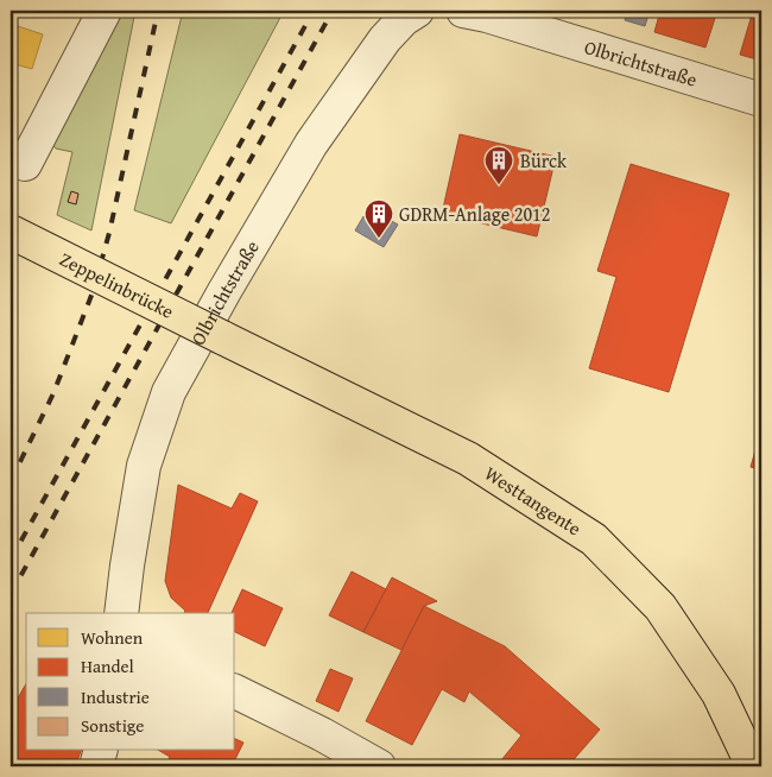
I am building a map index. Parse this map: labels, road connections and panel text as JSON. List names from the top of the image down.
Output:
{
  "streets": {
    "main road": ["Zeppelinbrücke", "Westtangente"],
    "street": ["Olbrichtstraße"]
  },
  "crossings": [
    ["Zeppelinbrücke", "Westtangente"]
  ],
  "places": {
    "building": ["Bürck", "GDRM-Anlage 2012"]
  },
  "legend": [
    "Wohnen",
    "Handel",
    "Industrie",
    "Sonstige"
  ]
}
